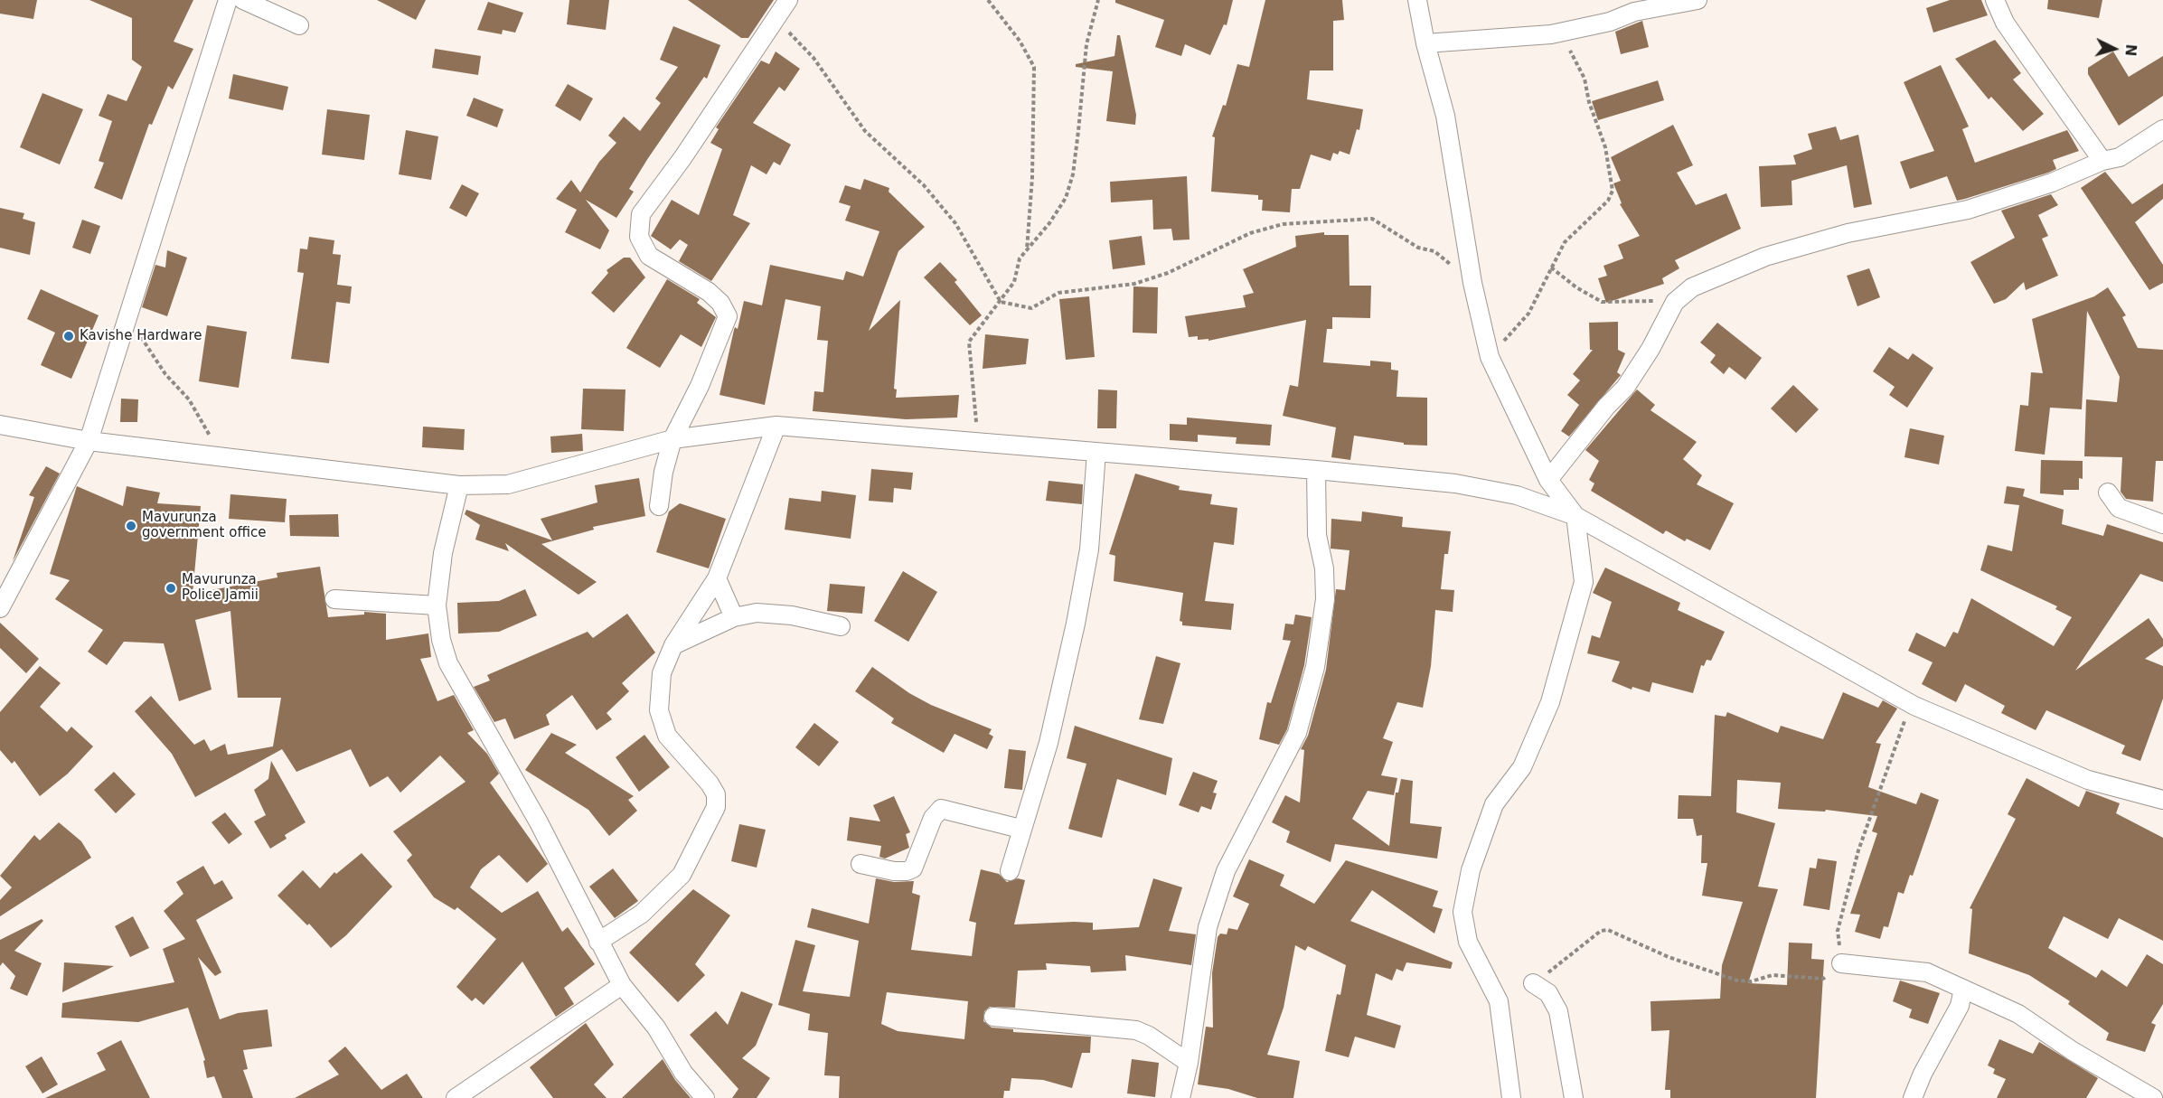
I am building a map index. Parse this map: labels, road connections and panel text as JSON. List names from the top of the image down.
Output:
{
  "places": ["Kavishe Hardware", "Mavurunza government office", "Mavurunza Police Jamii"],
  "north": "right"
}
